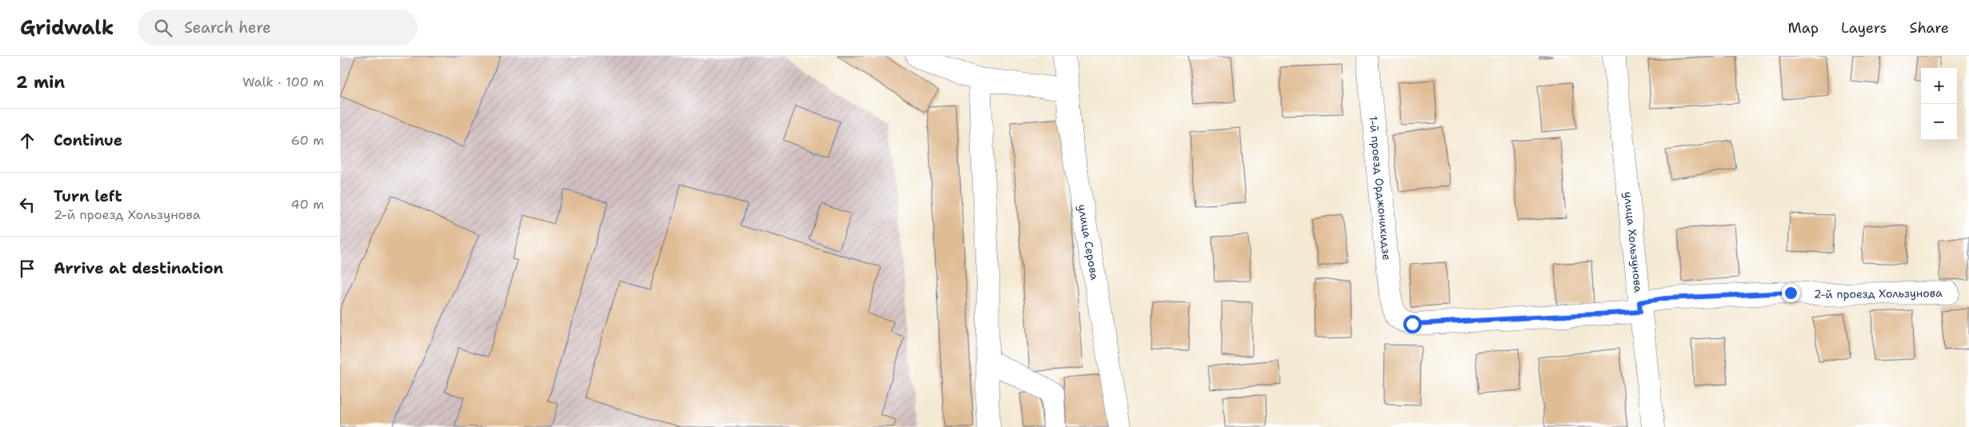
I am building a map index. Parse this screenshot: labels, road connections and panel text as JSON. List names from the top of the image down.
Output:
{
  "streets": {
    "street": [
      "1-й проезд Орджоникидзе",
      "улица Хользунова",
      "улица Серова",
      "2-й проезд Хользунова"
    ]
  },
  "crossings": [
    ["1-й проезд Орджоникидзе", "2-й проезд Хользунова"],
    ["улица Хользунова", "2-й проезд Хользунова"]
  ],
  "page": {
    "header": "Gridwalk",
    "search": "Search here",
    "nav": ["Map", "Layers", "Share"],
    "heading": ["2 min", "Walk · 100 m"],
    "map_buttons": ["+", "−"],
    "list": [
      ["Continue", "60 m"],
      ["Turn left", "2-й проезд Хользунова", "40 m"],
      "Arrive at destination"
    ]
  }
}
